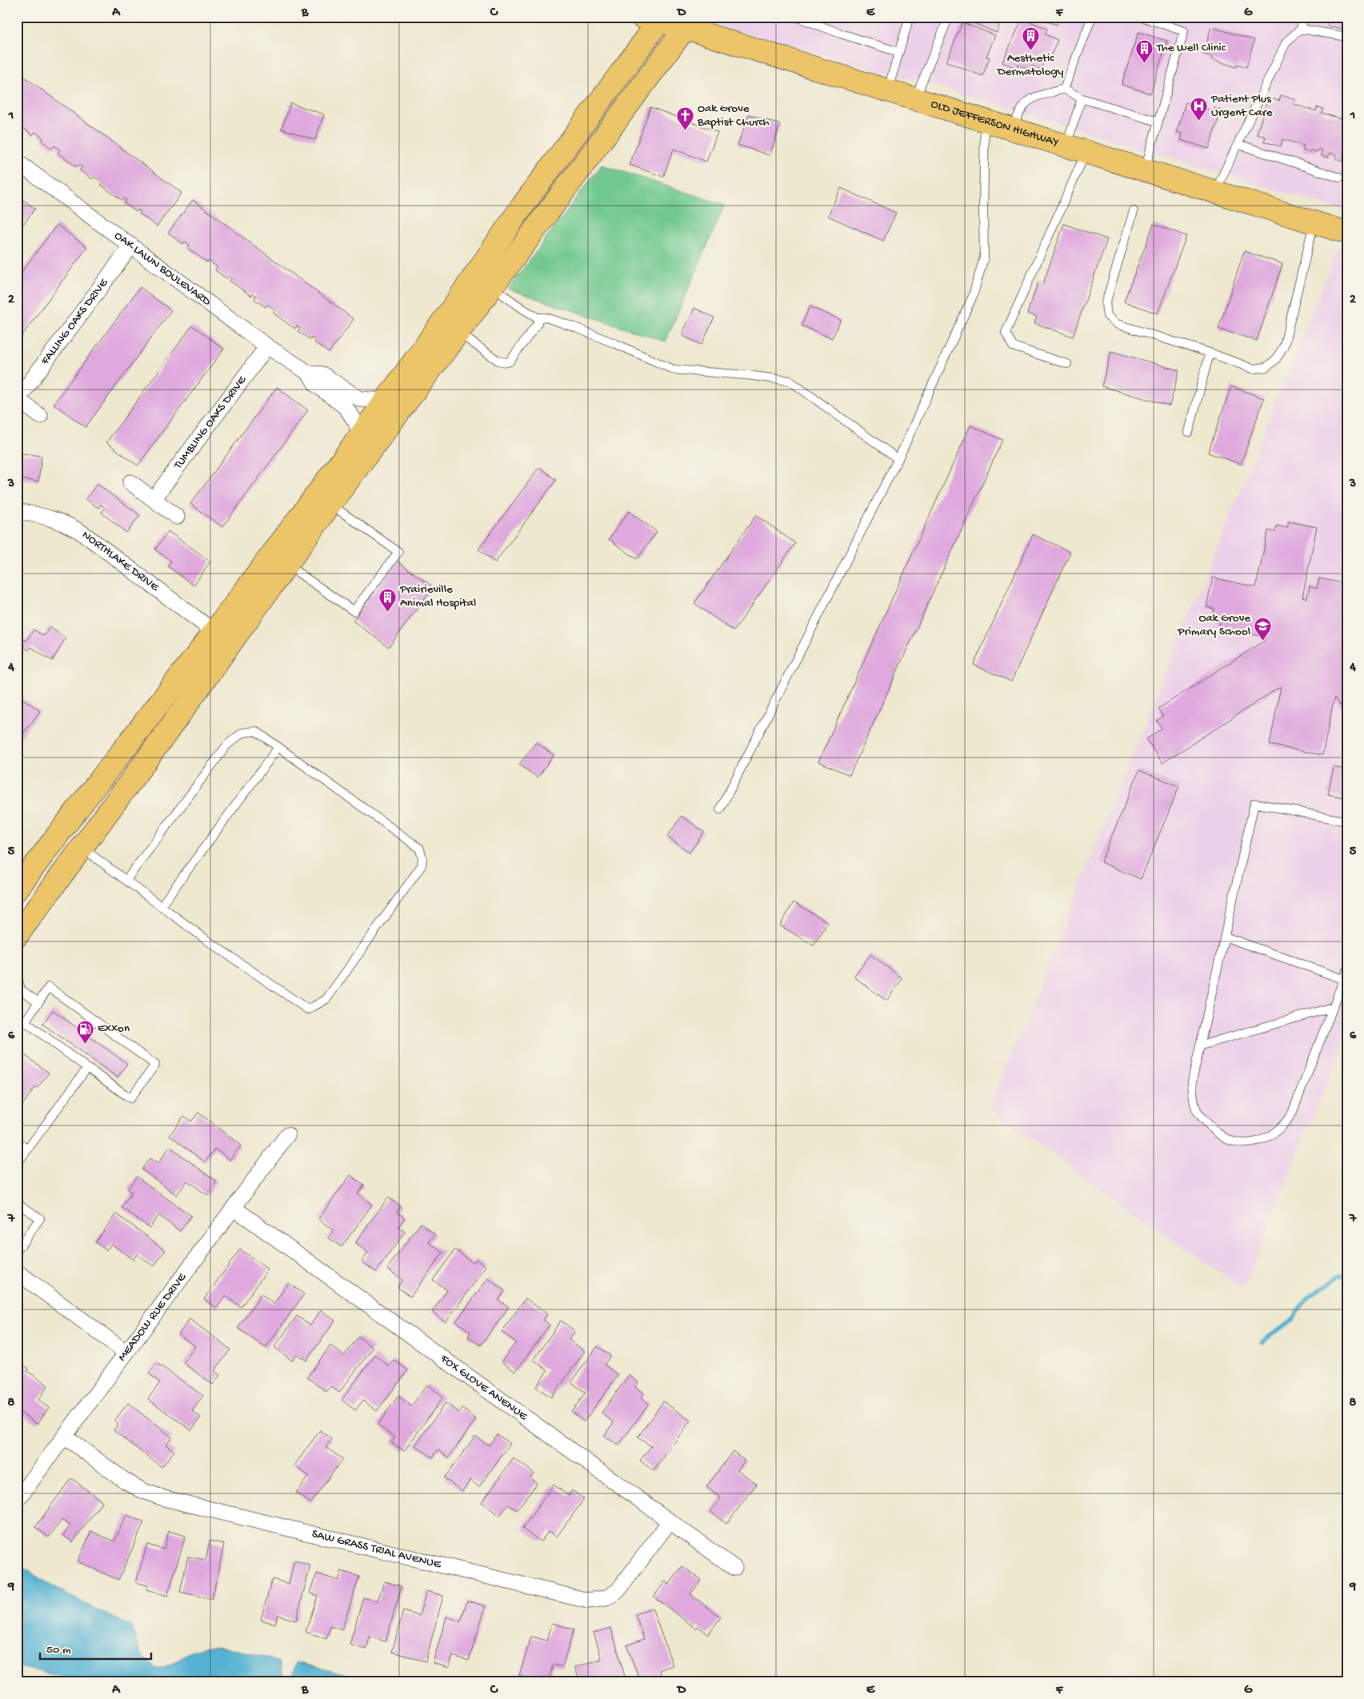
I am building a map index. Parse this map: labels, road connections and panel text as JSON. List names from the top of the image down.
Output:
{
  "streets": {
    "main road": ["OLD JEFFERSON HIGHWAY"],
    "street": [
      "OAK LAWN BOULEVARD",
      "FALLING OAKS DRIVE",
      "TUMBLING OAKS DRIVE",
      "NORTHLAKE DRIVE",
      "MEADOW RUE DRIVE",
      "FOX GLOVE ANENUE",
      "SAW GRASS TRIAL AVENUE"
    ]
  },
  "crossings": [
    ["OAK LAWN BOULEVARD", "FALLING OAKS DRIVE"],
    ["OAK LAWN BOULEVARD", "TUMBLING OAKS DRIVE"],
    ["MEADOW RUE DRIVE", "FOX GLOVE ANENUE"],
    ["MEADOW RUE DRIVE", "SAW GRASS TRIAL AVENUE"],
    ["FOX GLOVE ANENUE", "SAW GRASS TRIAL AVENUE"]
  ],
  "places": {
    "building": ["Aesthetic Dermatology", "The Well Clinic", "Prairieville Animal Hospital"],
    "hospital": ["Patient Plus Urgent Care"],
    "church": ["Oak Grove Baptist Church"],
    "school or university": ["Oak Grove Primary School"],
    "fuel station": ["Exxon"]
  },
  "scale_bar": "50 m",
  "grid": {
    "columns": [
      "A",
      "B",
      "C",
      "D",
      "E",
      "F",
      "G"
    ],
    "rows": [
      "1",
      "2",
      "3",
      "4",
      "5",
      "6",
      "7",
      "8",
      "9"
    ]
  }
}
